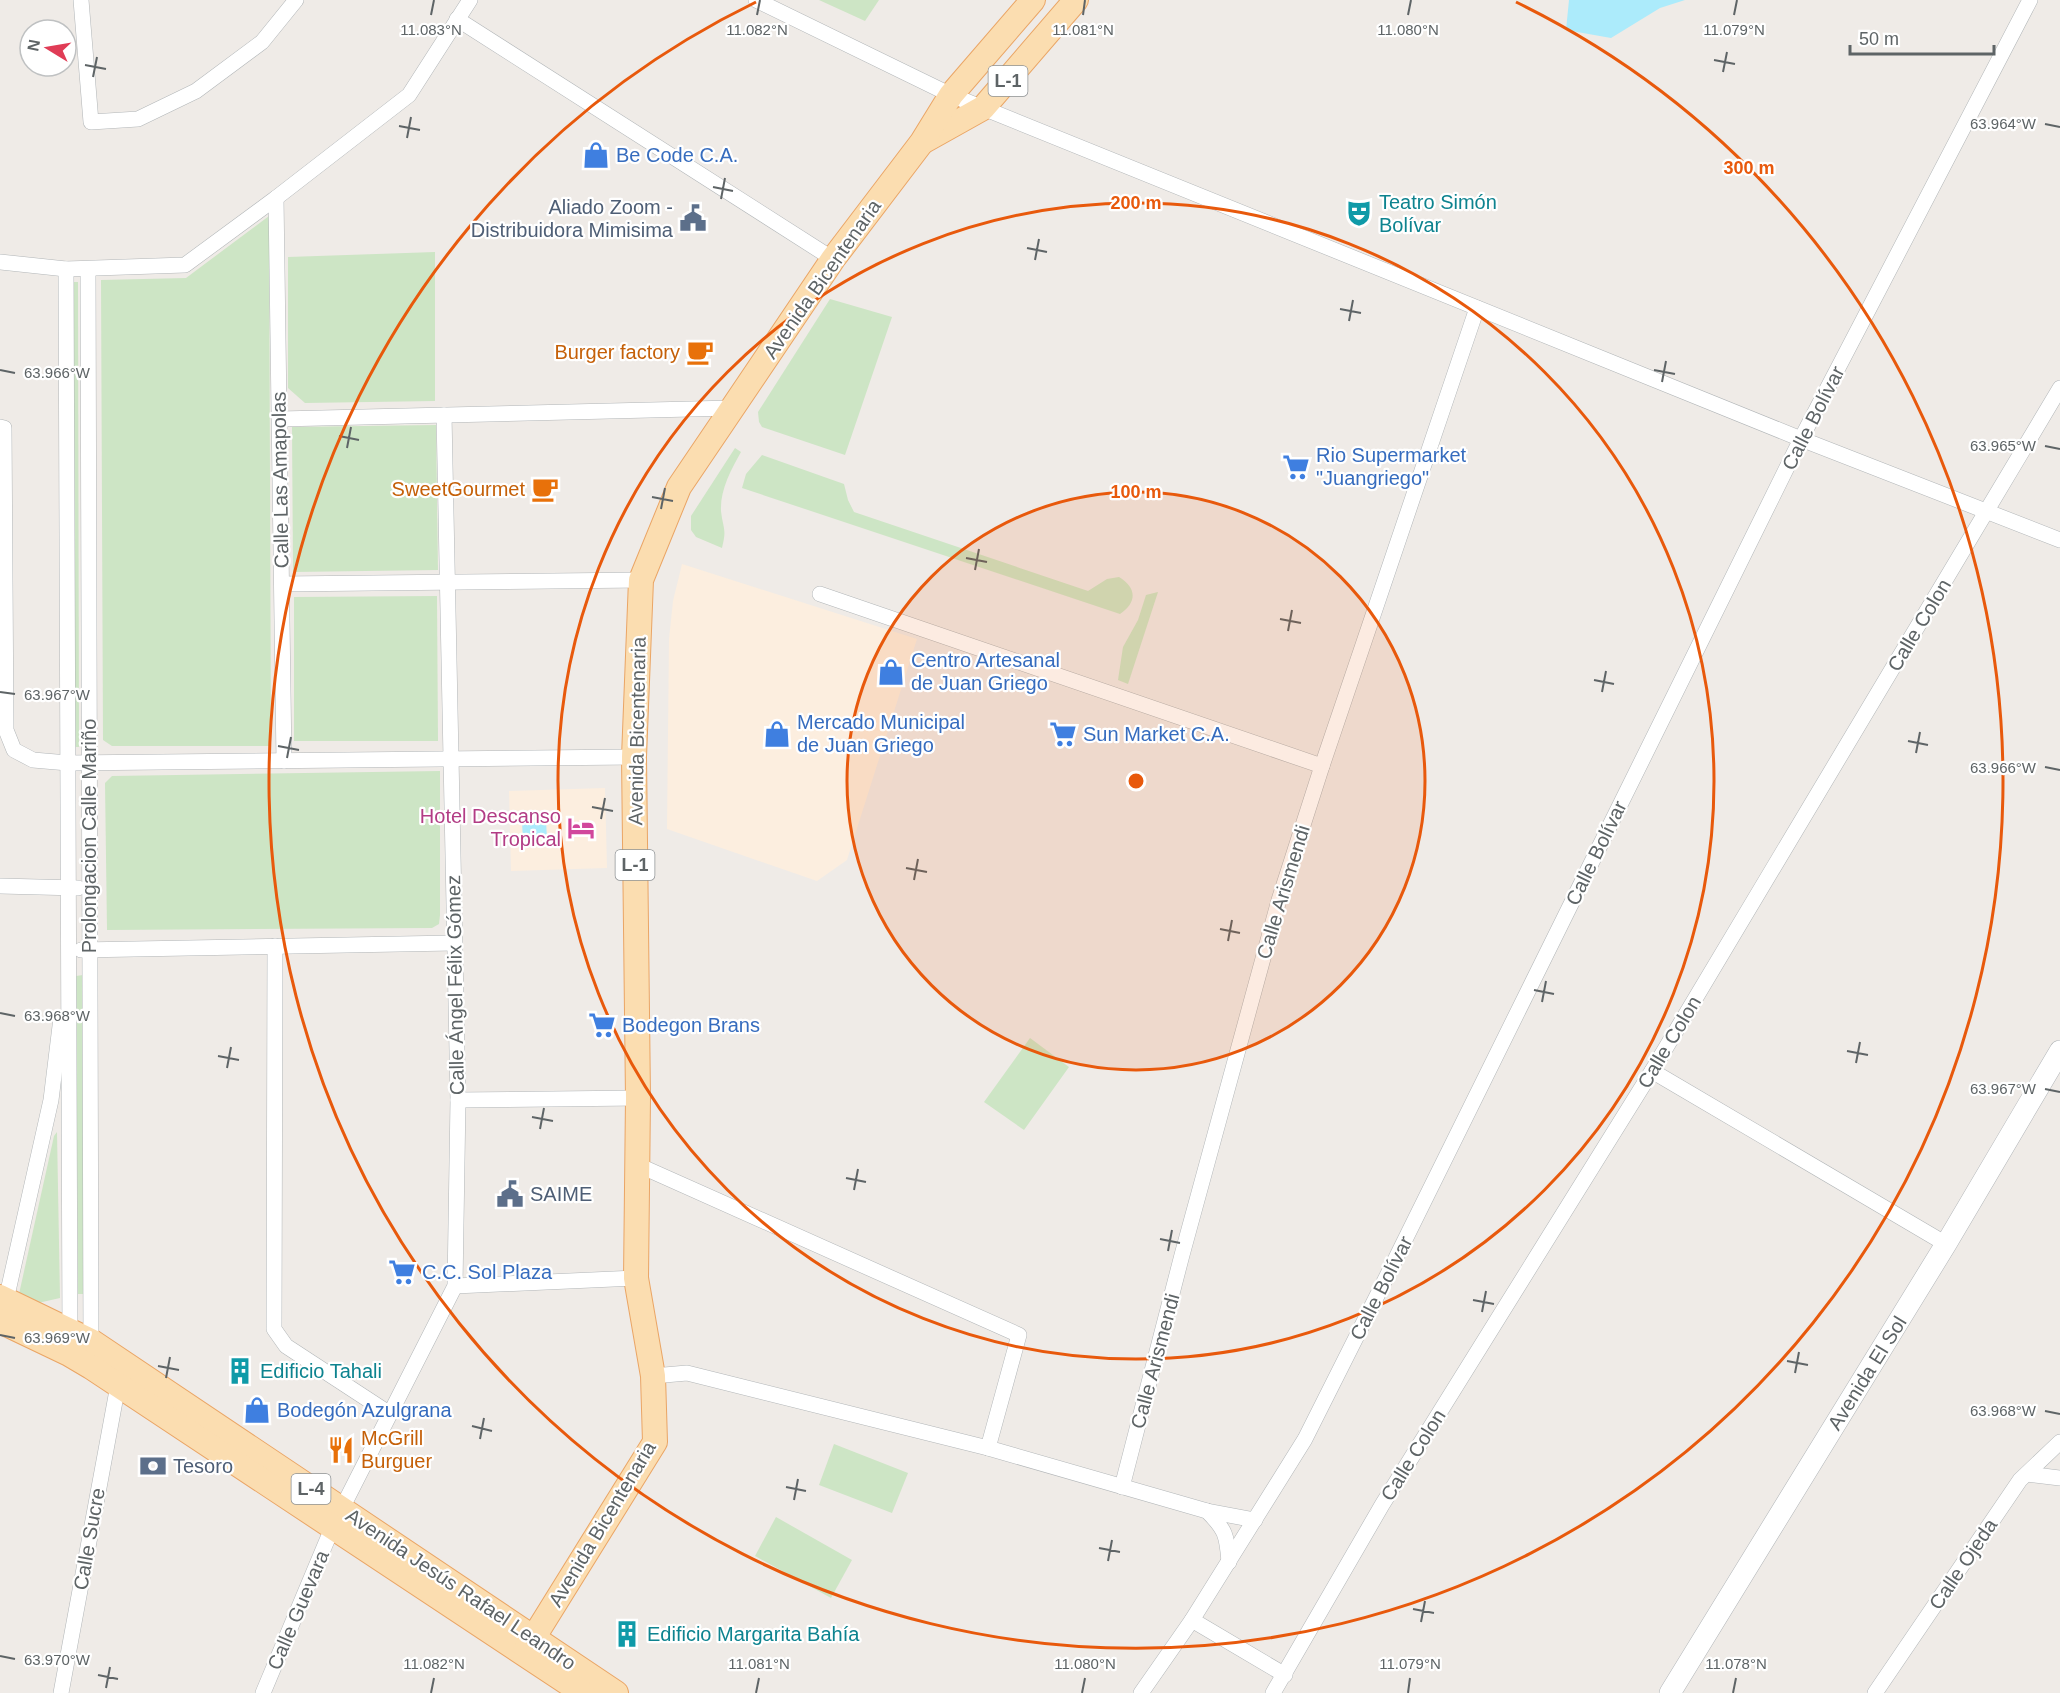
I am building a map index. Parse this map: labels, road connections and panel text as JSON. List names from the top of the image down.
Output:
{
  "streets": {
    "main road": [
      "L-1",
      "Avenida Bicentenaria",
      "L-4",
      "Avenida Jesús Rafael Leandro"
    ],
    "street": [
      "Calle Bolívar",
      "Calle Las Amapolas",
      "Calle Colon",
      "Prolongacion Calle Mariño",
      "Calle Arismendi",
      "Calle Ángel Félix Gómez",
      "Avenida El Sol",
      "Calle Sucre",
      "Calle Ojeda",
      "Calle Guevara"
    ]
  },
  "crossings": [
    ["Avenida Bicentenaria", "Avenida Jesús Rafael Leandro"],
    ["Prolongacion Calle Mariño", "Avenida Jesús Rafael Leandro"],
    ["Calle Ángel Félix Gómez", "Avenida Jesús Rafael Leandro"],
    ["Calle Ángel Félix Gómez", "Calle Guevara"],
    ["Calle Sucre", "Avenida Jesús Rafael Leandro"],
    ["Avenida Jesús Rafael Leandro", "Calle Guevara"]
  ],
  "places": {
    "shop": [
      "Be Code C.A.",
      "Centro Artesanal de Juan Griego",
      "Mercado Municipal de Juan Griego",
      "Bodegón Azulgrana"
    ],
    "theatre": ["Teatro Simón Bolívar"],
    "public building": ["Aliado Zoom - Distribuidora Mimisima", "SAIME"],
    "cafe": ["Burger factory", "SweetGourmet"],
    "supermarket": [
      "Rio Supermarket \"Juangriego\"",
      "Sun Market C.A.",
      "Bodegon Brans",
      "C.C. Sol Plaza"
    ],
    "hotel": ["Hotel Descanso Tropical"],
    "building": ["Edificio Tahali", "Edificio Margarita Bahía"],
    "restaurant": ["McGrill Burguer"],
    "bank": ["Tesoro"]
  },
  "scale_bar": "50 m",
  "north": "left",
  "coordinates": [
    "11.083°N",
    "11.082°N",
    "11.081°N",
    "11.080°N",
    "11.079°N",
    "63.964°W",
    "63.966°W",
    "63.965°W",
    "63.967°W",
    "63.968°W",
    "63.969°W",
    "63.970°W",
    "11.078°N"
  ],
  "rings": ["300 m", "200 m", "100 m"]
}
